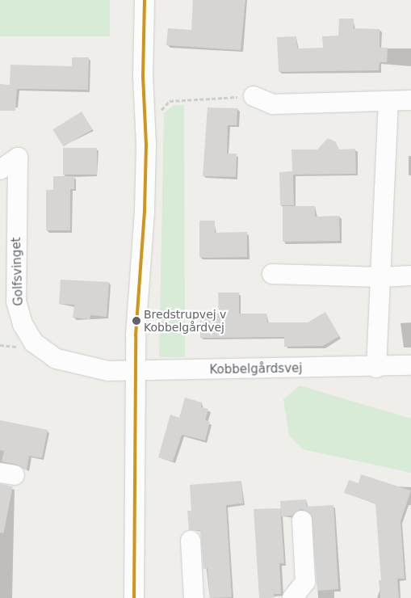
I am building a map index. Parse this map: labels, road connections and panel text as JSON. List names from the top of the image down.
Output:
{
  "streets": {
    "street": ["Golfsvinget", "Kobbelgårdsvej"]
  },
  "crossings": [
    ["Golfsvinget", "Kobbelgårdsvej"]
  ],
  "places": ["Bredstrupvej v Kobbelgårdvej"]
}
